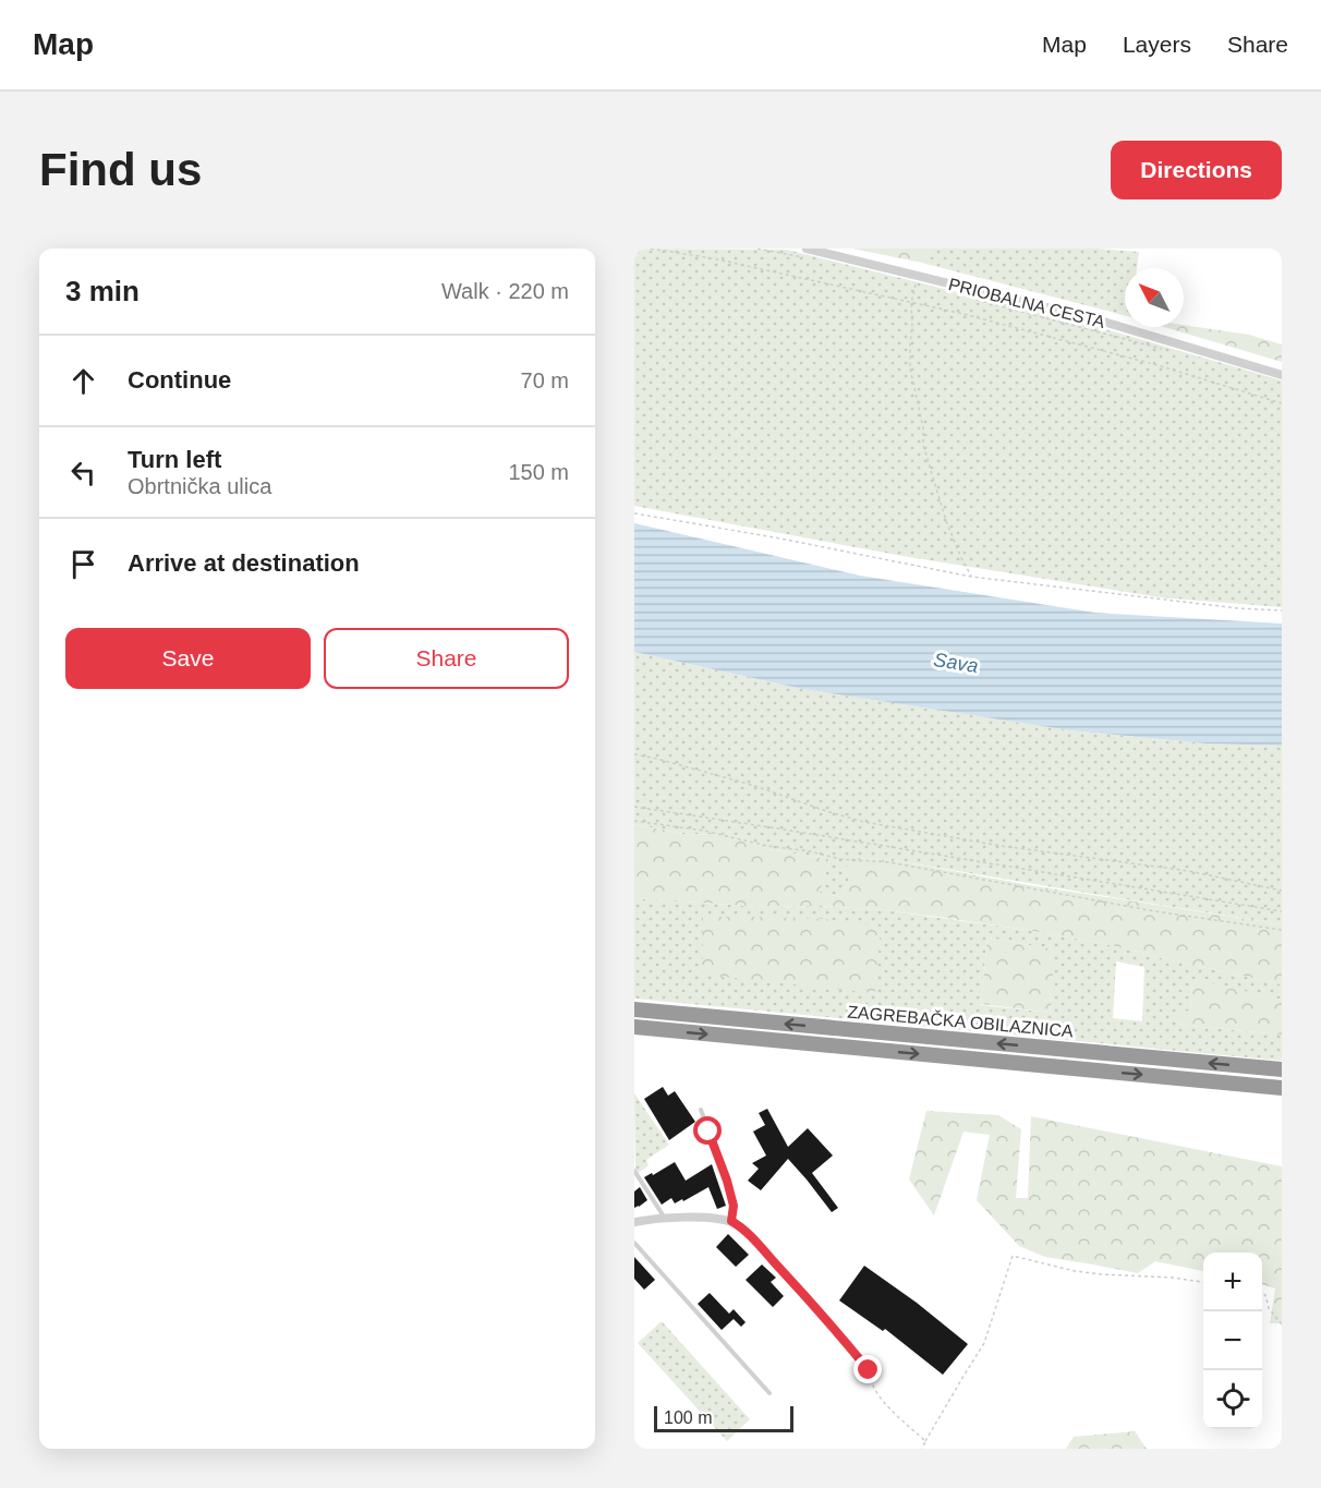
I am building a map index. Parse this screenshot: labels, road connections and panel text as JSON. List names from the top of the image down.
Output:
{
  "streets": {
    "highway": ["ZAGREBAČKA OBILAZNICA"],
    "street": ["PRIOBALNA CESTA"]
  },
  "water": ["Sava"],
  "scale_bar": "100 m",
  "north": "top left",
  "page": {
    "header": "Map",
    "nav": ["Map", "Layers", "Share"],
    "buttons": [
      "Directions",
      ["Save", "Share"]
    ],
    "title": "Find us",
    "heading": ["3 min", "Walk · 220 m"],
    "list": [
      ["Continue", "70 m"],
      ["Turn left", "Obrtnička ulica", "150 m"],
      "Arrive at destination"
    ],
    "map_buttons": ["+", "−"],
    "scale": "100 m"
  }
}
